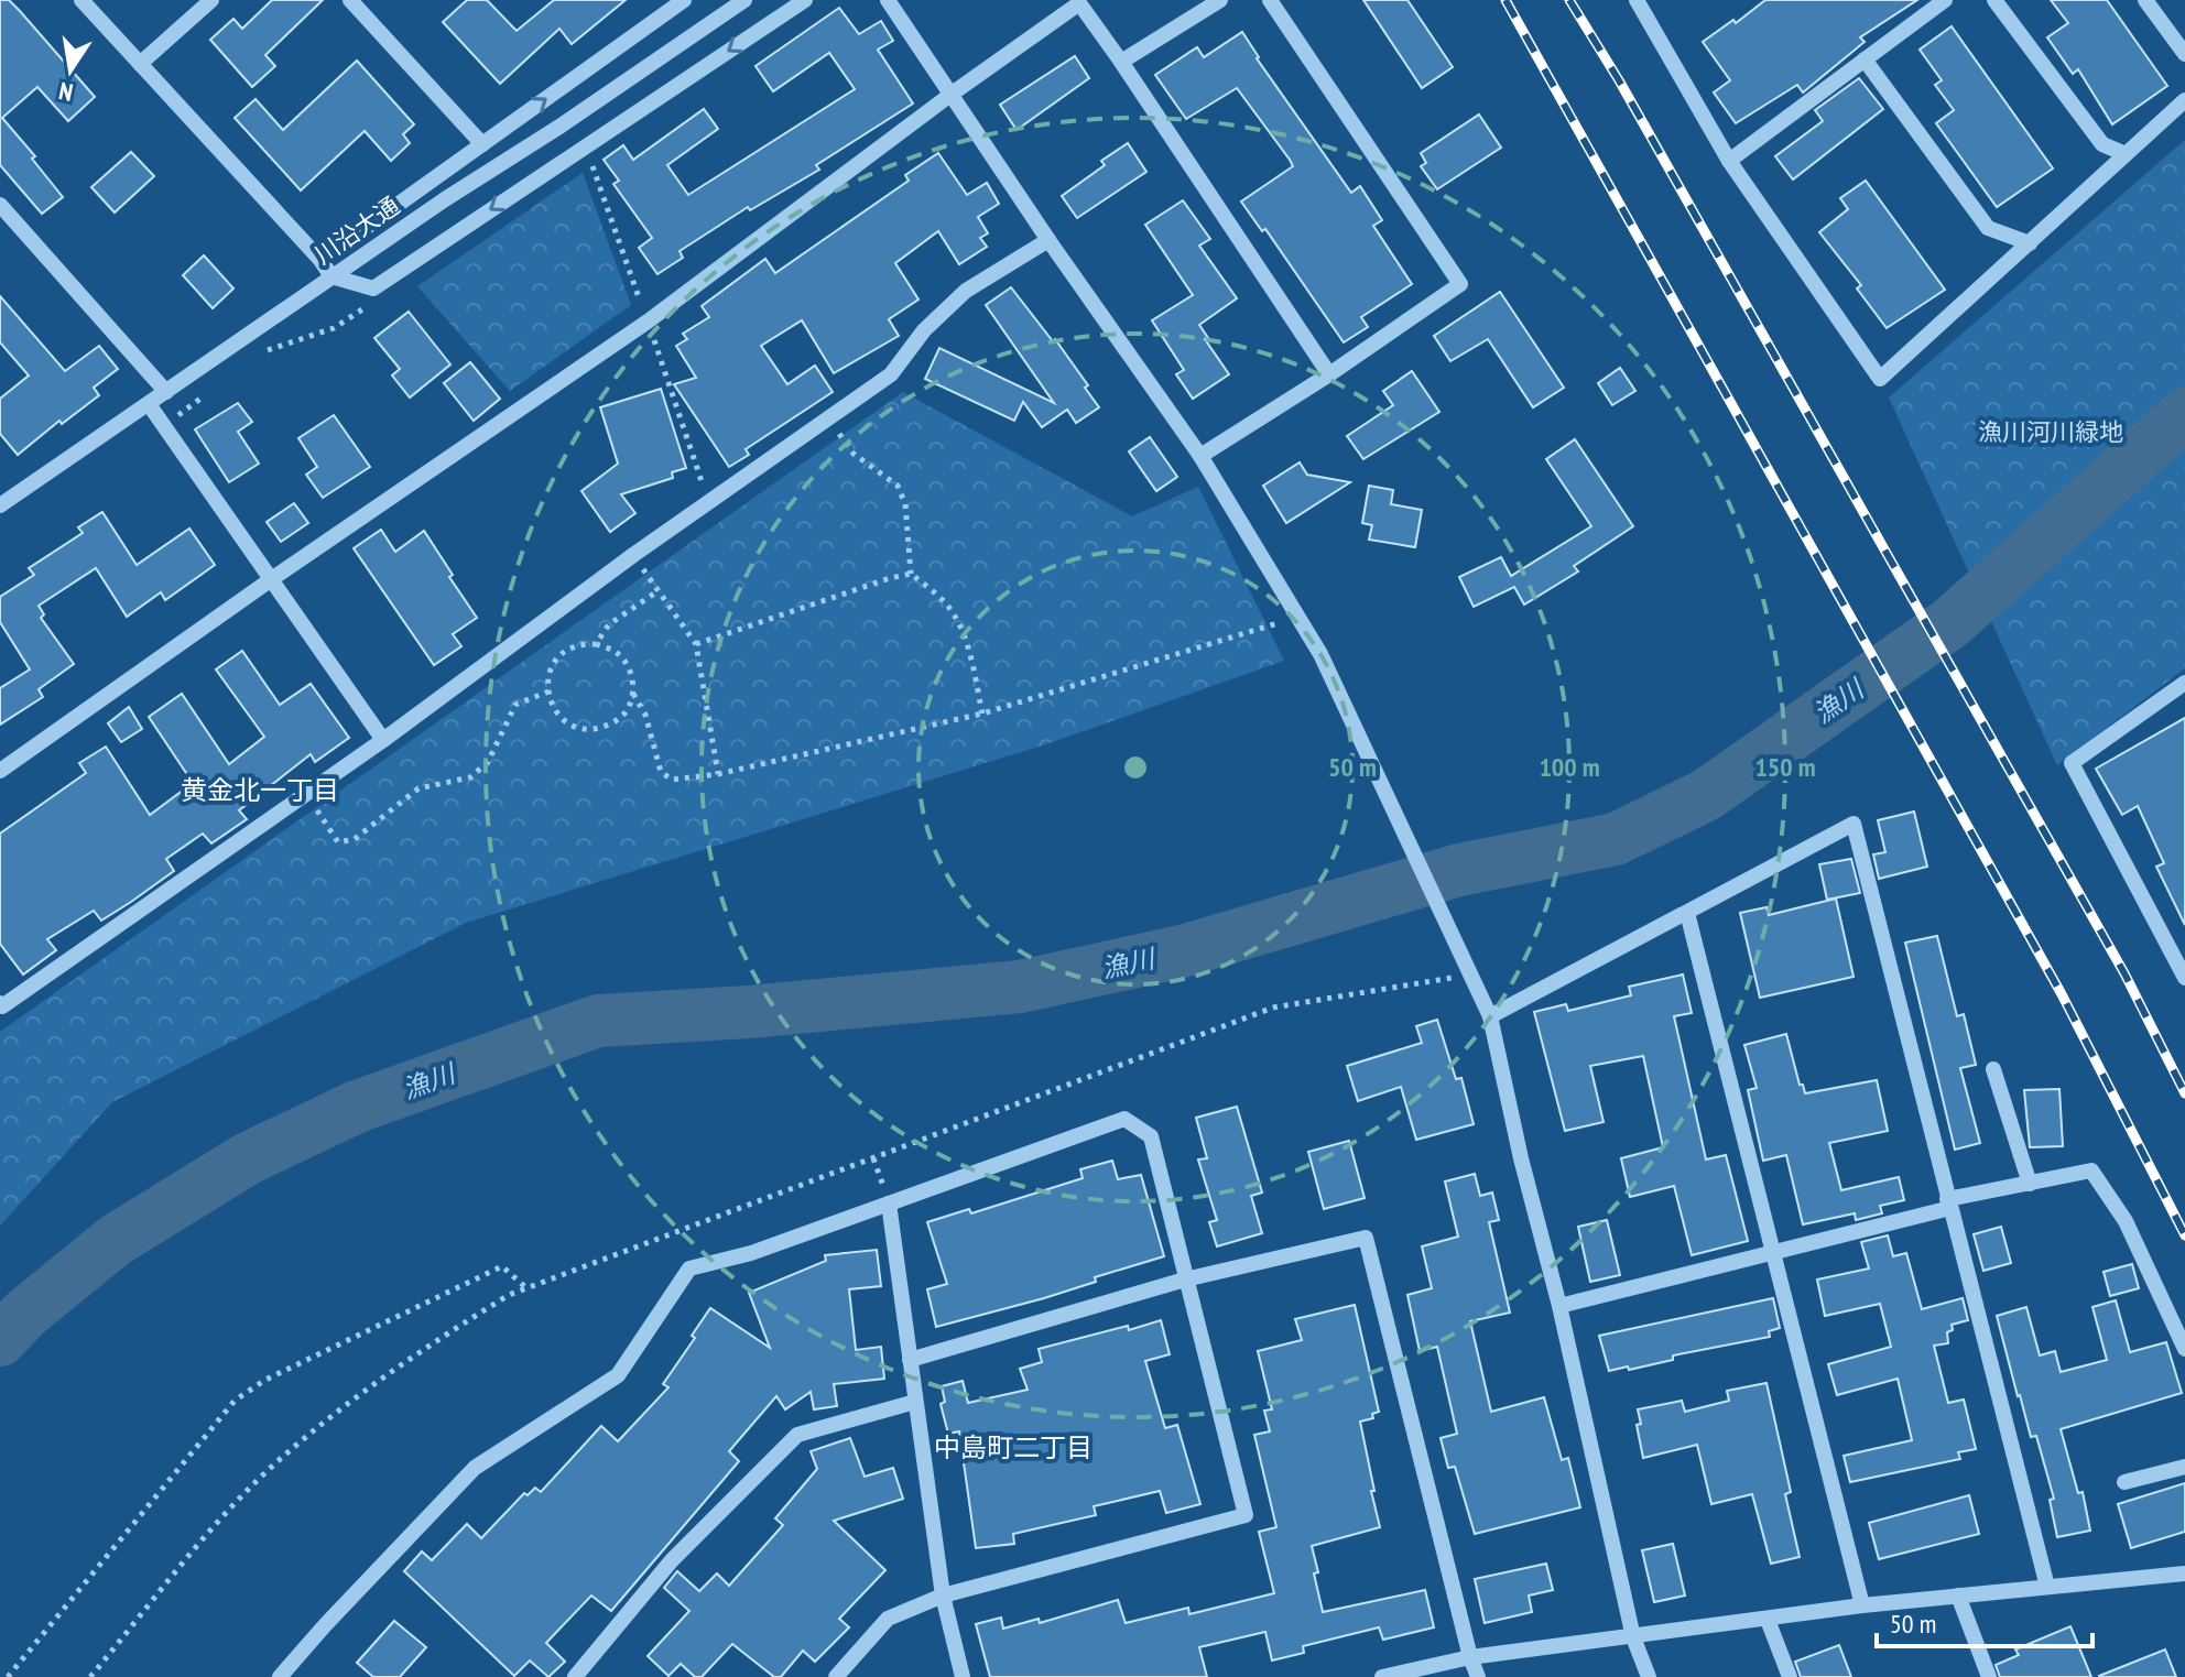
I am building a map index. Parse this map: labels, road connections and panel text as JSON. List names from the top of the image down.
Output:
{
  "streets": {
    "street": ["川沿大通"]
  },
  "districts": ["黄金北一丁目", "中島町二丁目"],
  "water": ["漁川"],
  "parks": ["漁川河川緑地"],
  "scale_bar": "50 m",
  "north": "bottom",
  "rings": ["50 m", "100 m", "150 m"]
}
